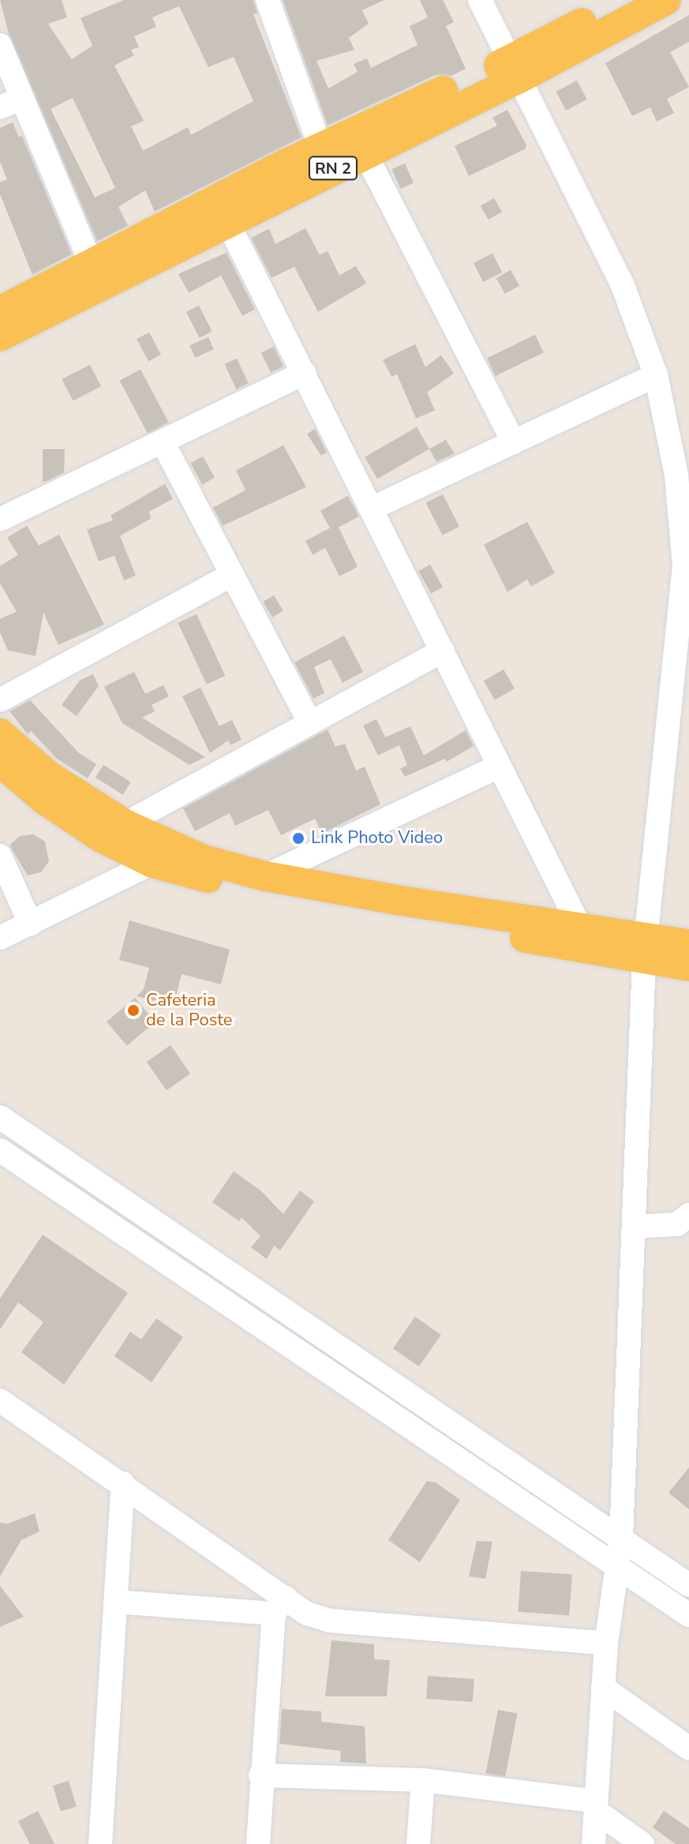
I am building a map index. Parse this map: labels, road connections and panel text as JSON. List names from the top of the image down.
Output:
{
  "streets": {
    "main road": ["RN 2"]
  },
  "places": ["Link Photo Video", "Cafeteria de la Poste"]
}
